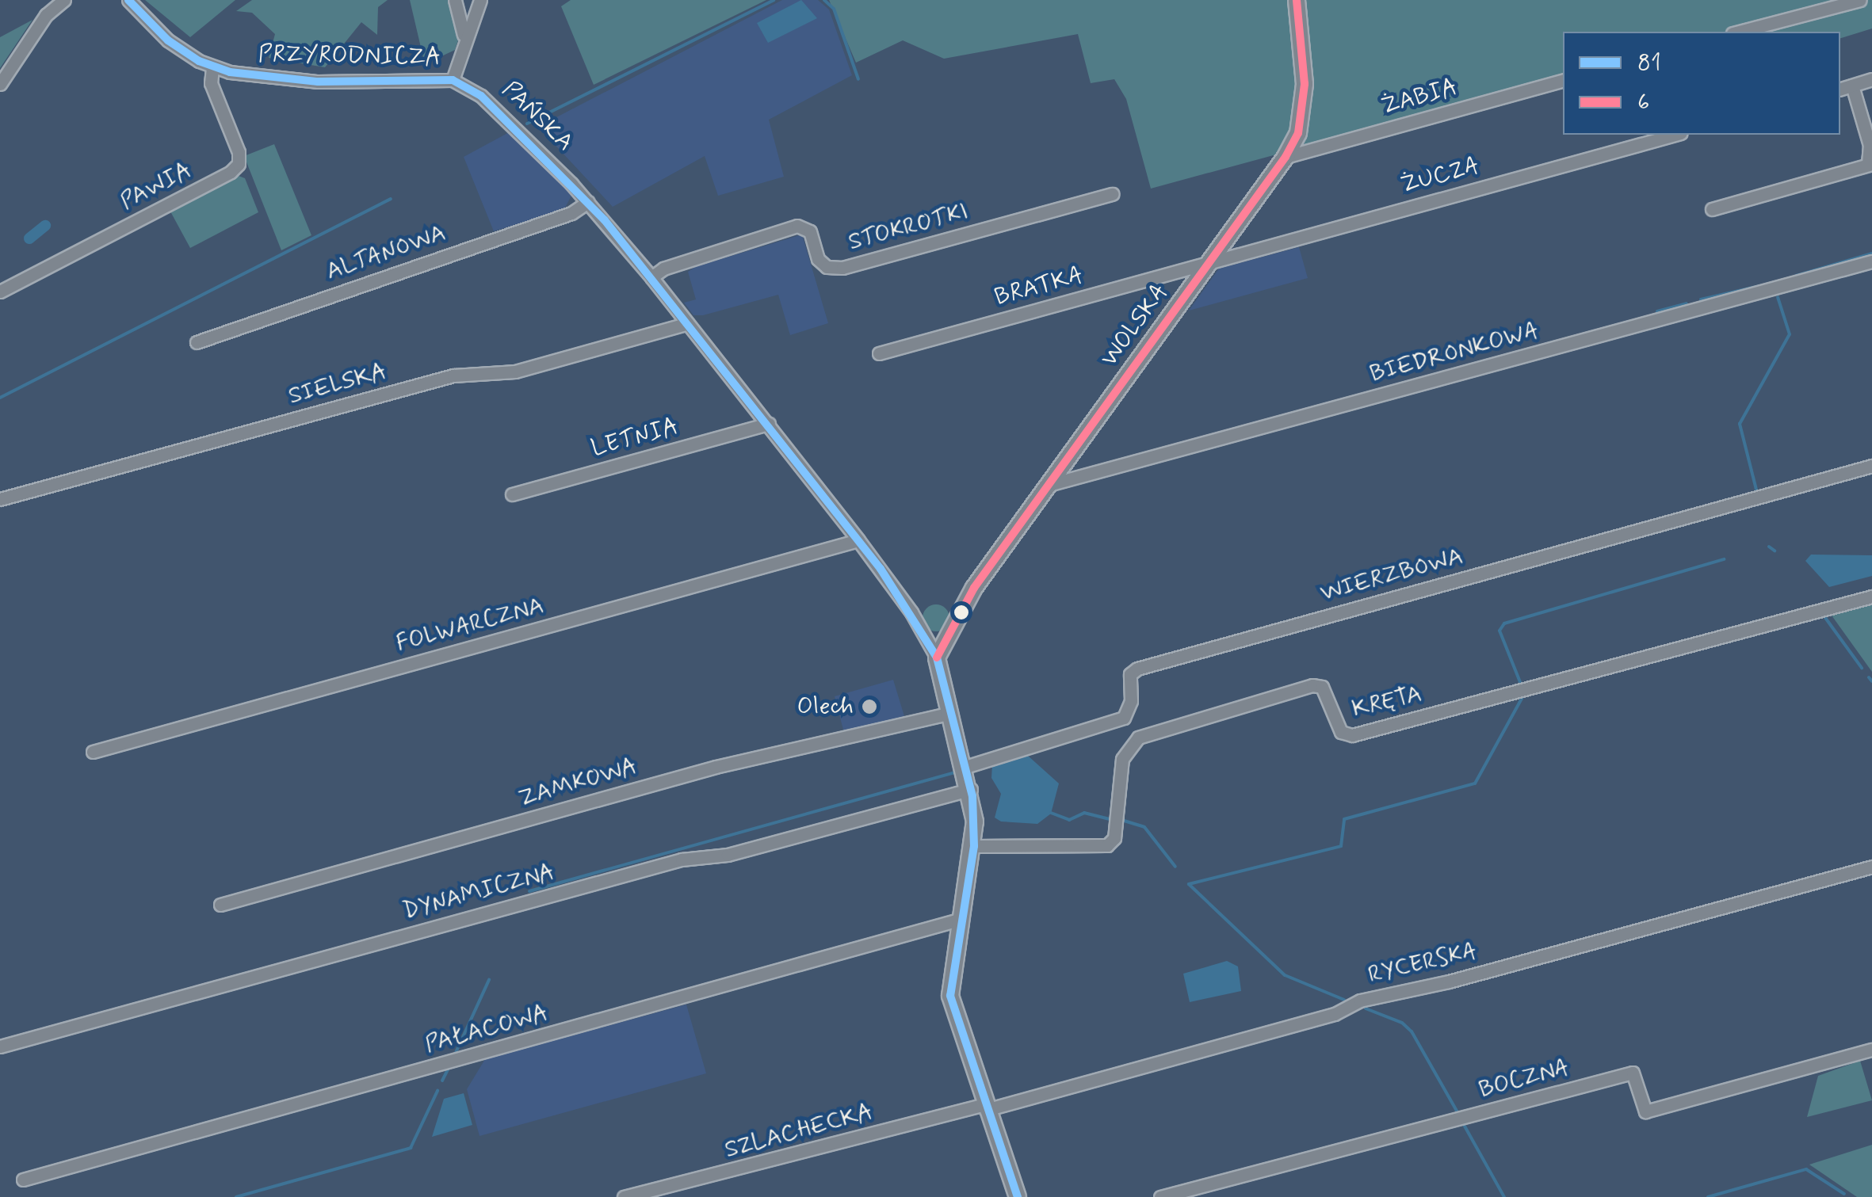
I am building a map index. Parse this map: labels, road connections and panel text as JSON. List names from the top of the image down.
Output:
{
  "streets": {
    "street": [
      "PRZYRODNICZA",
      "ŻABIA",
      "PAŃSKA",
      "ŻUCZA",
      "PAWIA",
      "STOKROTKI",
      "ALTANOWA",
      "BRATKA",
      "WOLSKA",
      "BIEDRONKOWA",
      "SIELSKA",
      "LETNIA",
      "WIERZBOWA",
      "FOLWARCZNA",
      "KRĘTA",
      "ZAMKOWA",
      "DYNAMICZNA",
      "RYCERSKA",
      "PAŁACOWA",
      "BOCZNA",
      "SZLACHECKA"
    ]
  },
  "crossings": [
    ["PRZYRODNICZA", "PAŃSKA"],
    ["PRZYRODNICZA", "PAWIA"],
    ["ŻABIA", "WOLSKA"],
    ["PAŃSKA", "STOKROTKI"],
    ["PAŃSKA", "ALTANOWA"],
    ["PAŃSKA", "WOLSKA"],
    ["PAŃSKA", "SIELSKA"],
    ["PAŃSKA", "LETNIA"],
    ["PAŃSKA", "WIERZBOWA"],
    ["PAŃSKA", "FOLWARCZNA"],
    ["PAŃSKA", "KRĘTA"],
    ["PAŃSKA", "ZAMKOWA"],
    ["PAŃSKA", "DYNAMICZNA"],
    ["PAŃSKA", "RYCERSKA"],
    ["PAŃSKA", "PAŁACOWA"],
    ["PAŃSKA", "SZLACHECKA"],
    ["ŻUCZA", "BRATKA"],
    ["ŻUCZA", "WOLSKA"],
    ["BRATKA", "WOLSKA"],
    ["WOLSKA", "BIEDRONKOWA"],
    ["RYCERSKA", "SZLACHECKA"]
  ],
  "places": ["Olech"],
  "lines": ["transit line 81", "transit line 6"],
  "legend": ["81", "6"]
}
